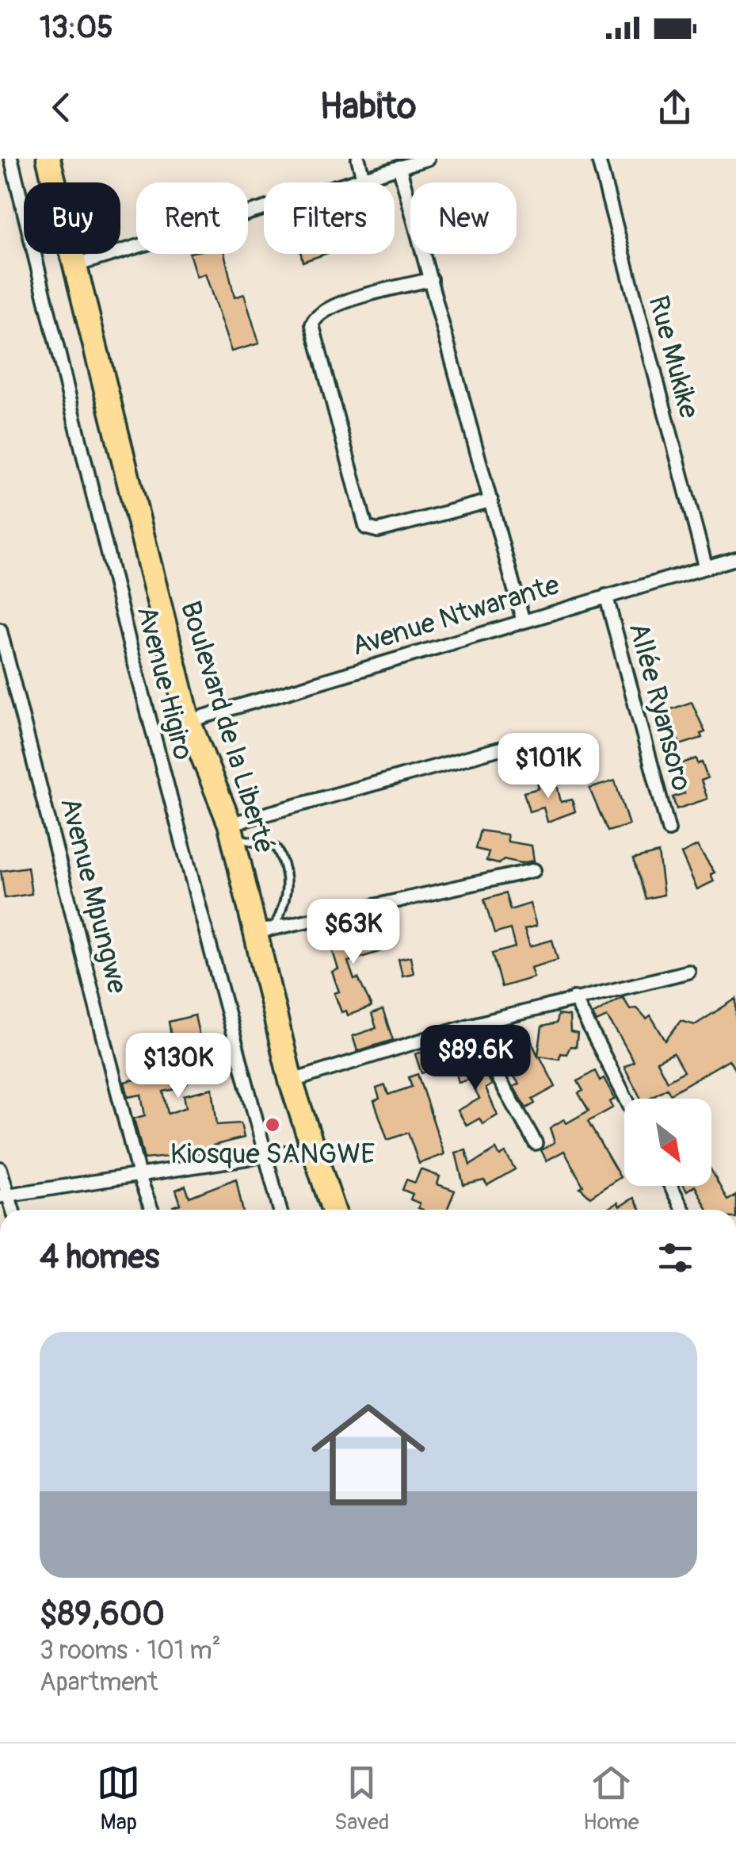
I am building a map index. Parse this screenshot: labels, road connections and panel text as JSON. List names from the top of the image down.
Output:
{
  "streets": {
    "highway": ["Boulevard de la Liberté"],
    "street": [
      "Rue Mukike",
      "Avenue Ntwarante",
      "Avenue Higiro",
      "Allée Ryansoro",
      "Avenue Mpungwe"
    ]
  },
  "crossings": [
    ["Rue Mukike", "Avenue Ntwarante"],
    ["Avenue Ntwarante", "Allée Ryansoro"],
    ["Avenue Ntwarante", "Boulevard de la Liberté"]
  ],
  "places": ["Kiosque SANGWE"],
  "north": "bottom right",
  "page": {
    "status": "13:05",
    "header": "Habito",
    "chip": [
      "Buy",
      "Rent",
      "Filters",
      "New"
    ],
    "price": [
      "$101K",
      "$63K",
      "$89.6K",
      "$130K"
    ],
    "heading": "4 homes",
    "list": [
      {
        "name": "$89,600",
        "note": "3 rooms · 101 m² · Apartment"
      }
    ],
    "tabs": ["Map", "Saved", "Home"]
  }
}
